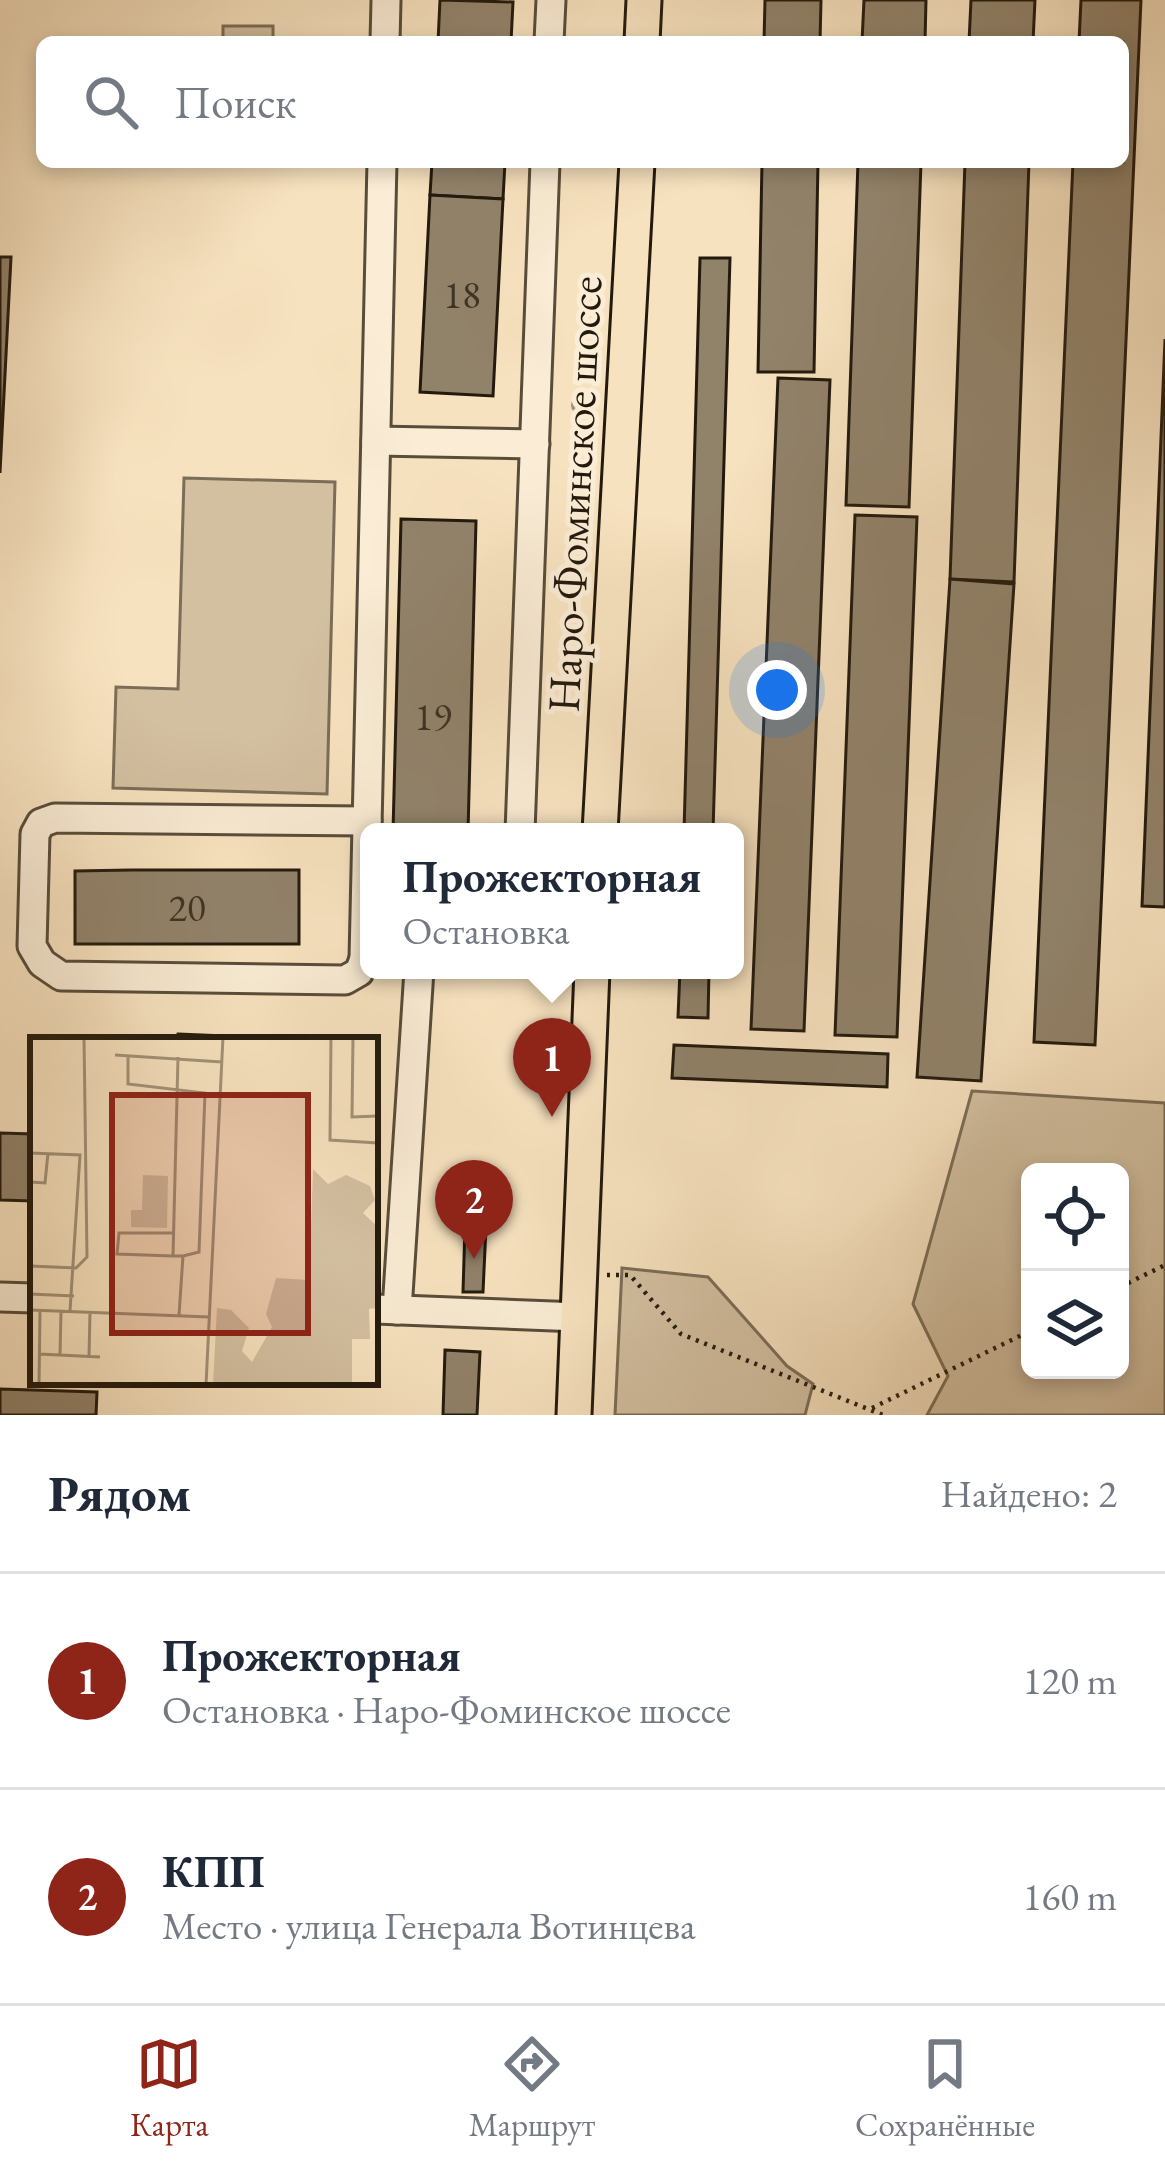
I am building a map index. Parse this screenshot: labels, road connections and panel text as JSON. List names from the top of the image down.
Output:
{
  "streets": {
    "main road": ["Наро-Фоминское шоссе"]
  },
  "house_numbers": ["18", "19", "20"],
  "page": {
    "search": "Поиск",
    "popup": ["Прожекторная", "Остановка"],
    "pins": ["1", "2"],
    "heading": ["Рядом", "Найдено: 2"],
    "list": [
      {
        "mark": "1",
        "name": "Прожекторная",
        "note": "Остановка · Наро-Фоминское шоссе",
        "value": "120 m"
      },
      {
        "mark": "2",
        "name": "КПП",
        "note": "Место · улица Генерала Вотинцева",
        "value": "160 m"
      }
    ],
    "nav": ["Карта", "Маршрут", "Сохранённые"]
  }
}
